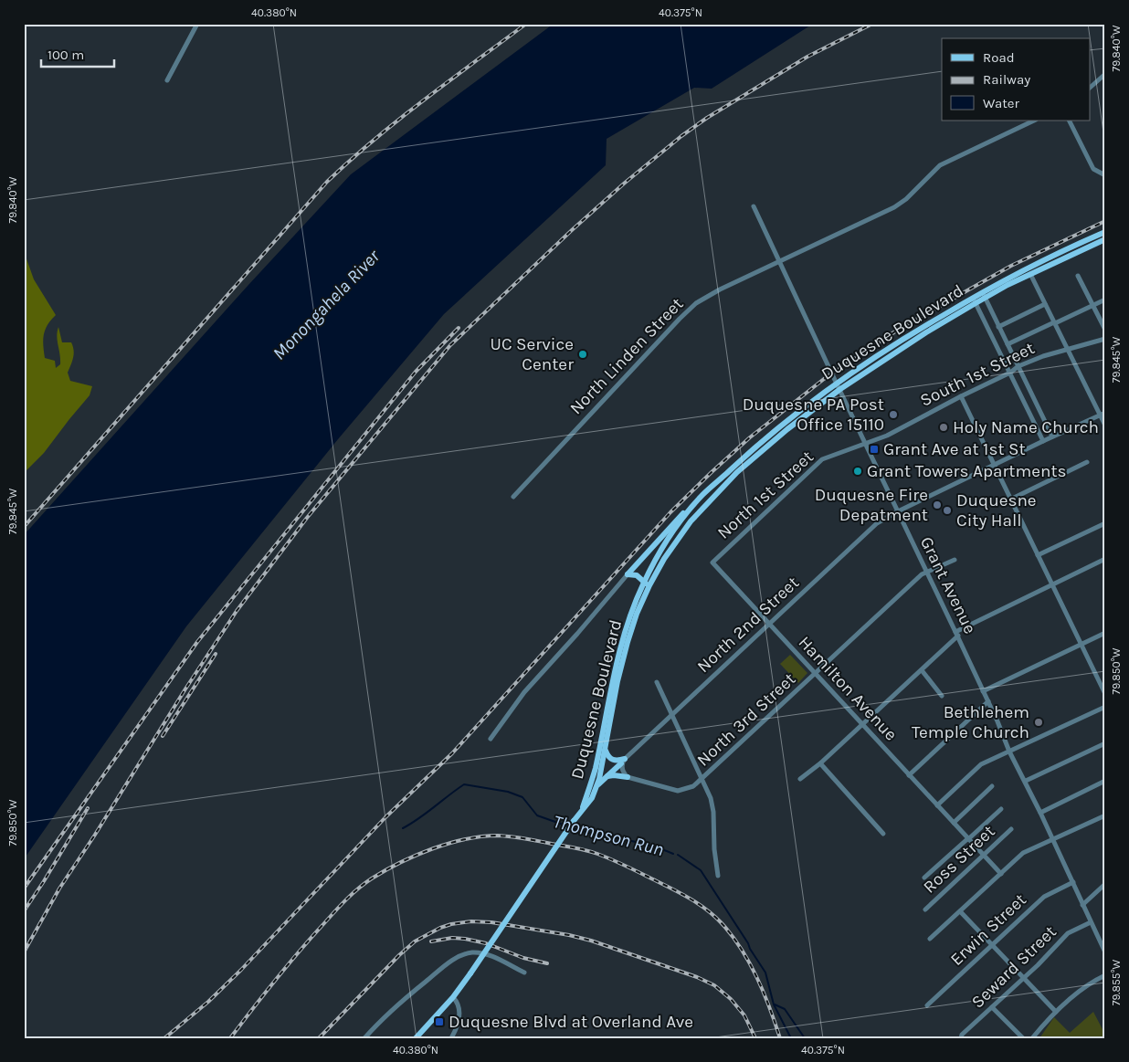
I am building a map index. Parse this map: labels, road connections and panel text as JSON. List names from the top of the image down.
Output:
{
  "streets": {
    "main road": ["Duquesne Boulevard"],
    "street": [
      "North Linden Street",
      "South 1st Street",
      "North 1st Street",
      "Grant Avenue",
      "North 2nd Street",
      "Hamilton Avenue",
      "North 3rd Street",
      "Ross Street",
      "Erwin Street",
      "Seward Street"
    ]
  },
  "crossings": [
    ["Duquesne Boulevard", "Grant Avenue"],
    ["North Linden Street", "Grant Avenue"],
    ["South 1st Street", "North 1st Street"],
    ["South 1st Street", "Grant Avenue"],
    ["North 1st Street", "Grant Avenue"],
    ["North 1st Street", "Hamilton Avenue"],
    ["Grant Avenue", "North 2nd Street"],
    ["Grant Avenue", "North 3rd Street"],
    ["Grant Avenue", "Erwin Street"],
    ["Grant Avenue", "Seward Street"],
    ["North 2nd Street", "Hamilton Avenue"],
    ["Hamilton Avenue", "North 3rd Street"],
    ["Hamilton Avenue", "Ross Street"]
  ],
  "water": ["Monongahela River", "Thompson Run"],
  "places": {
    "other": [
      "UC Service Center",
      "Duquesne PA Post Office 15110",
      "Holy Name Church",
      "Grant Towers Apartments",
      "Duquesne Fire Depatment",
      "Duquesne City Hall",
      "Bethlehem Temple Church"
    ],
    "transit": ["Grant Ave at 1st St", "Duquesne Blvd at Overland Ave"]
  },
  "legend": ["Road", "Railway", "Water"],
  "scale_bar": "100 m",
  "coordinates": [
    "40.380°N",
    "40.375°N",
    "79.840°W",
    "79.845°W",
    "79.850°W",
    "79.855°W"
  ]
}
